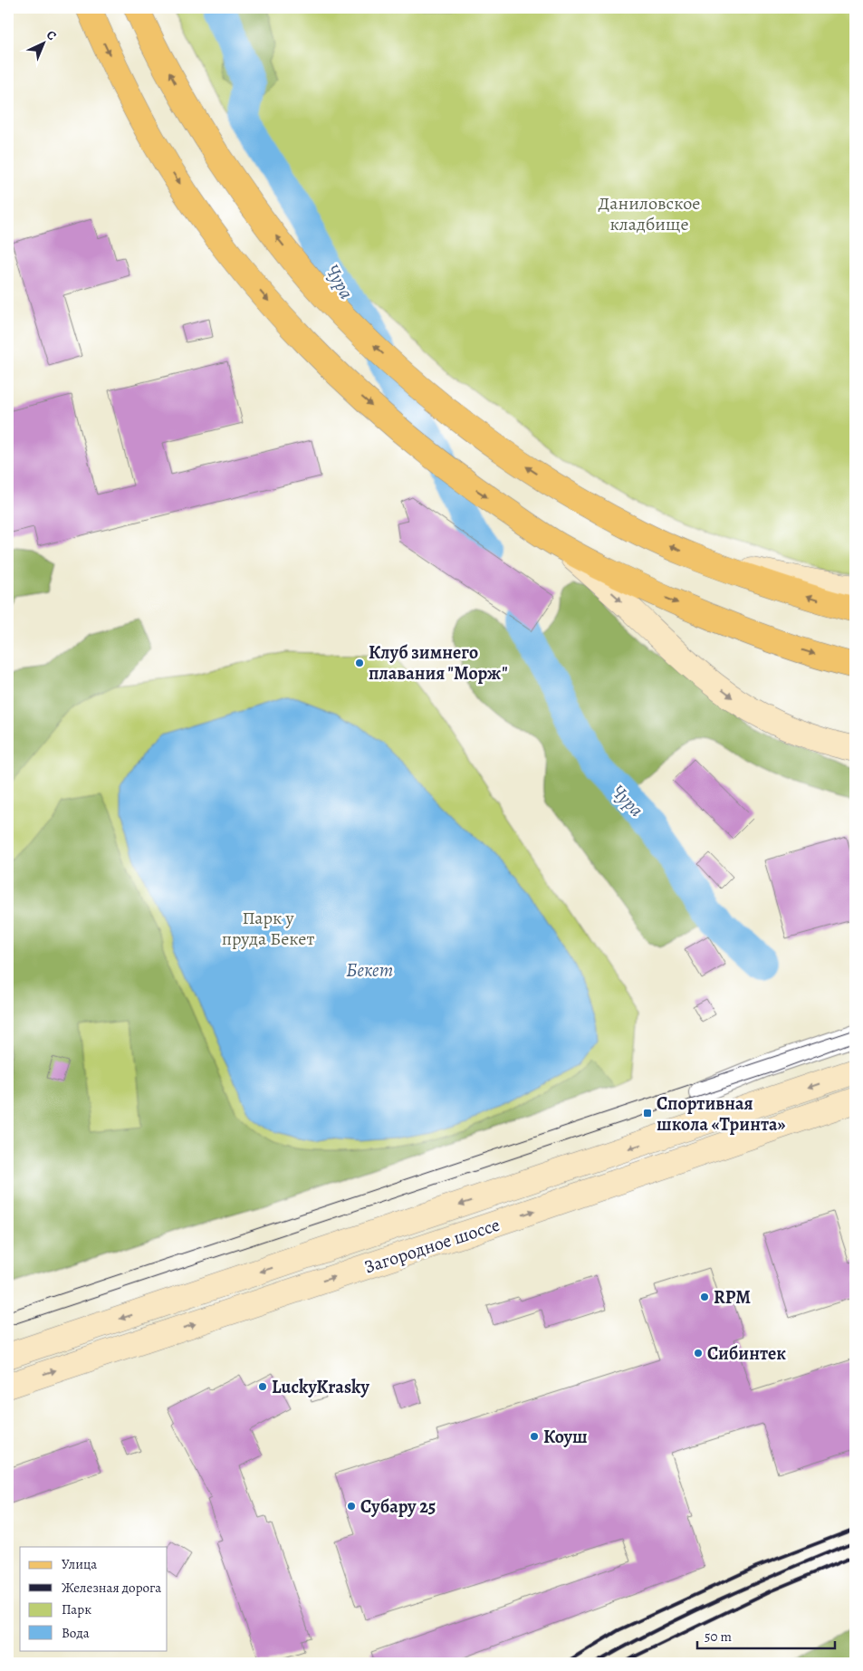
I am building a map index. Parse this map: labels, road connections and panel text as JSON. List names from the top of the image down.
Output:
{
  "streets": {
    "main road": ["Загородное шоссе"]
  },
  "water": ["Чура", "Бекет"],
  "parks": ["Даниловское кладбище", "Парк у пруда Бекет"],
  "places": {
    "other": [
      "Клуб зимнего плавания \"Морж\"",
      "RPM",
      "Сибинтек",
      "LuckyKrasky",
      "Коуш",
      "Субару 25"
    ],
    "transit": ["Спортивная школа «Тринта»"]
  },
  "legend": [
    "Улица",
    "Железная дорога",
    "Парк",
    "Вода"
  ],
  "scale_bar": "50 m",
  "north": "top right"
}
